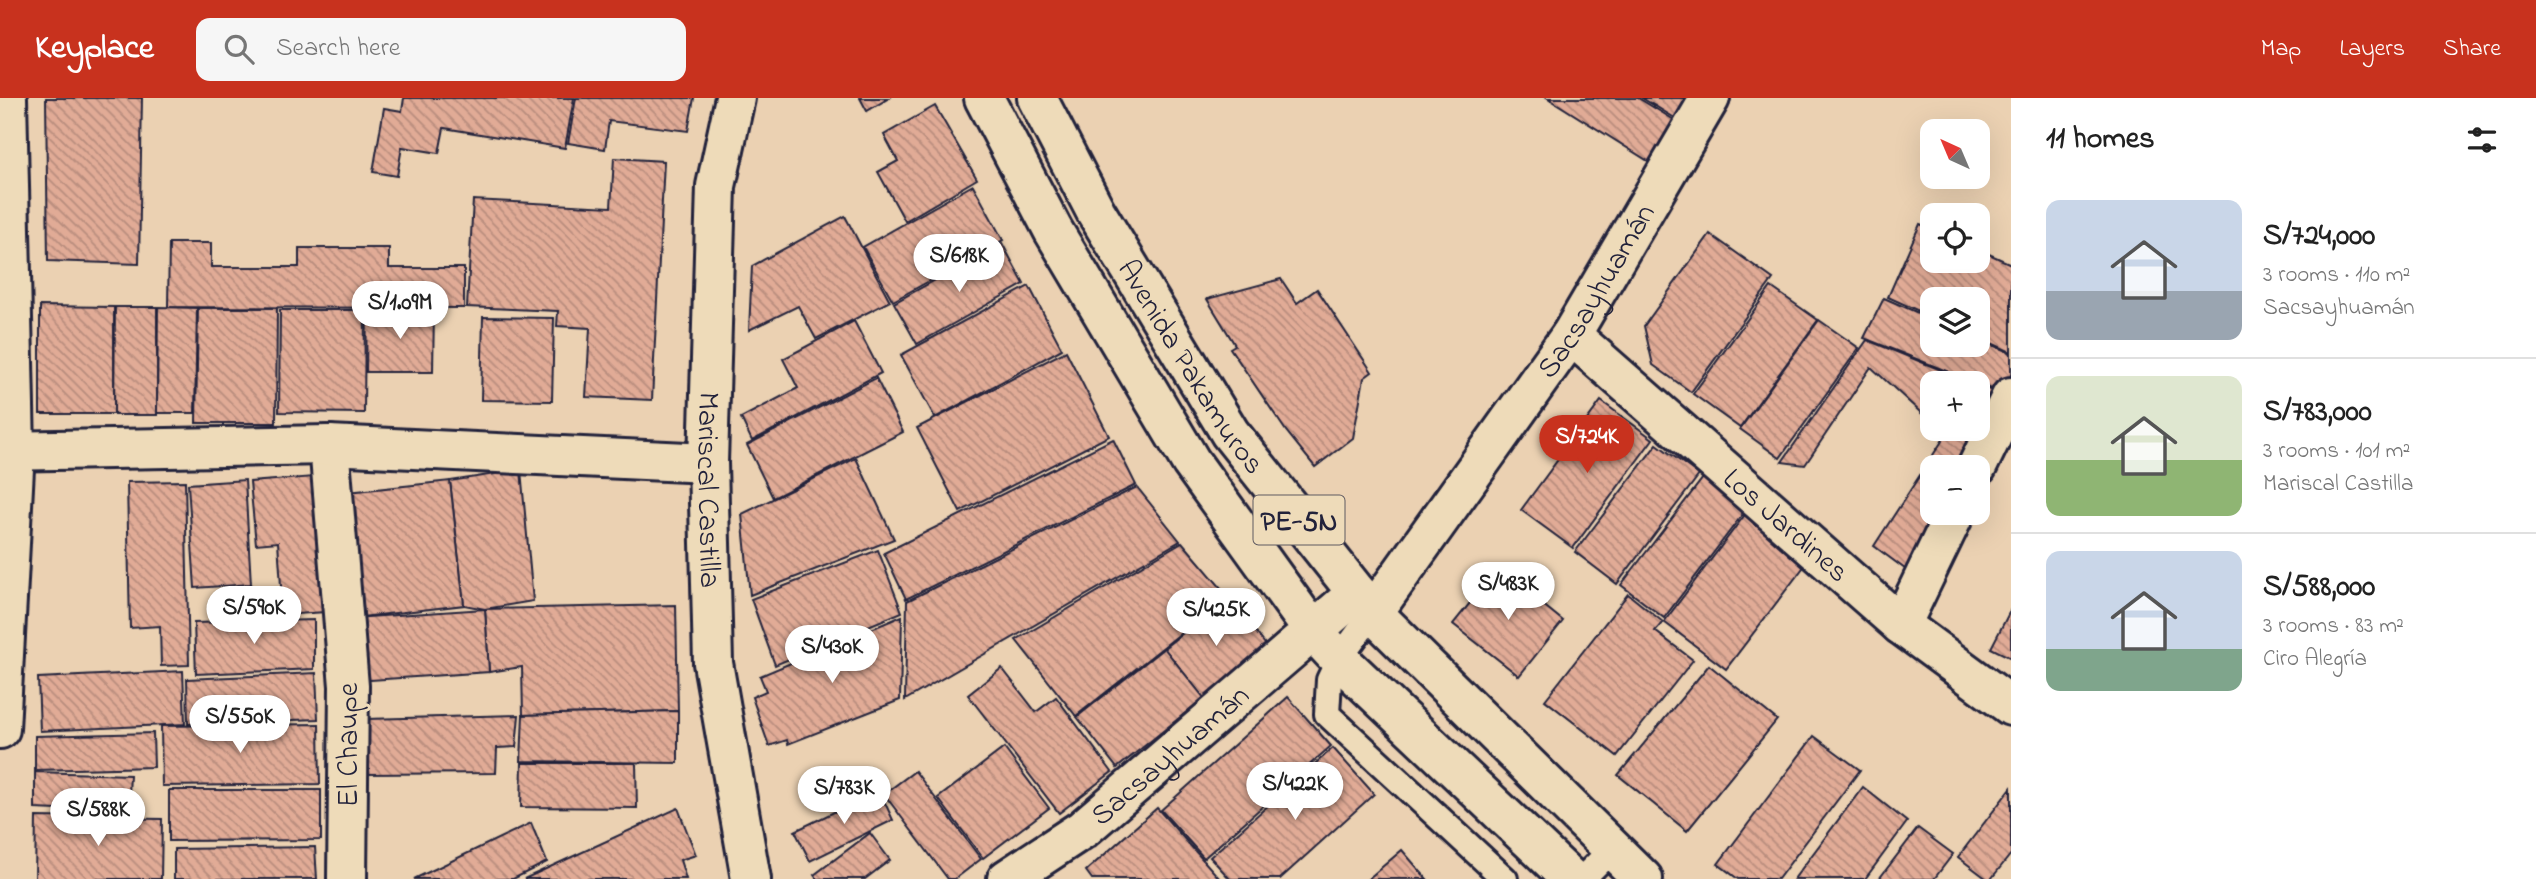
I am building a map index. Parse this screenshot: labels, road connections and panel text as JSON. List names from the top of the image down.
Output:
{
  "streets": {
    "main road": [
      "Sacsayhuamán",
      "Avenida Pakamuros",
      "Mariscal Castilla",
      "PE-5N",
      "Los Jardines",
      "El Chaupe"
    ]
  },
  "crossings": [
    ["Sacsayhuamán", "Avenida Pakamuros"],
    ["Sacsayhuamán", "Los Jardines"]
  ],
  "north": "top left",
  "page": {
    "header": "Keyplace",
    "search": "Search here",
    "nav": ["Map", "Layers", "Share"],
    "heading": "11 homes",
    "map_buttons": ["+", "−"],
    "list": [
      {
        "name": "S/724,000",
        "note": "3 rooms · 110 m² · Sacsayhuamán"
      },
      {
        "name": "S/783,000",
        "note": "3 rooms · 101 m² · Mariscal Castilla"
      },
      {
        "name": "S/588,000",
        "note": "3 rooms · 83 m² · Ciro Alegría"
      }
    ],
    "price": [
      "S/618K",
      "S/1.09M",
      "S/724K",
      "S/483K",
      "S/590K",
      "S/425K",
      "S/430K",
      "S/550K",
      "S/422K",
      "S/783K",
      "S/588K"
    ]
  }
}
